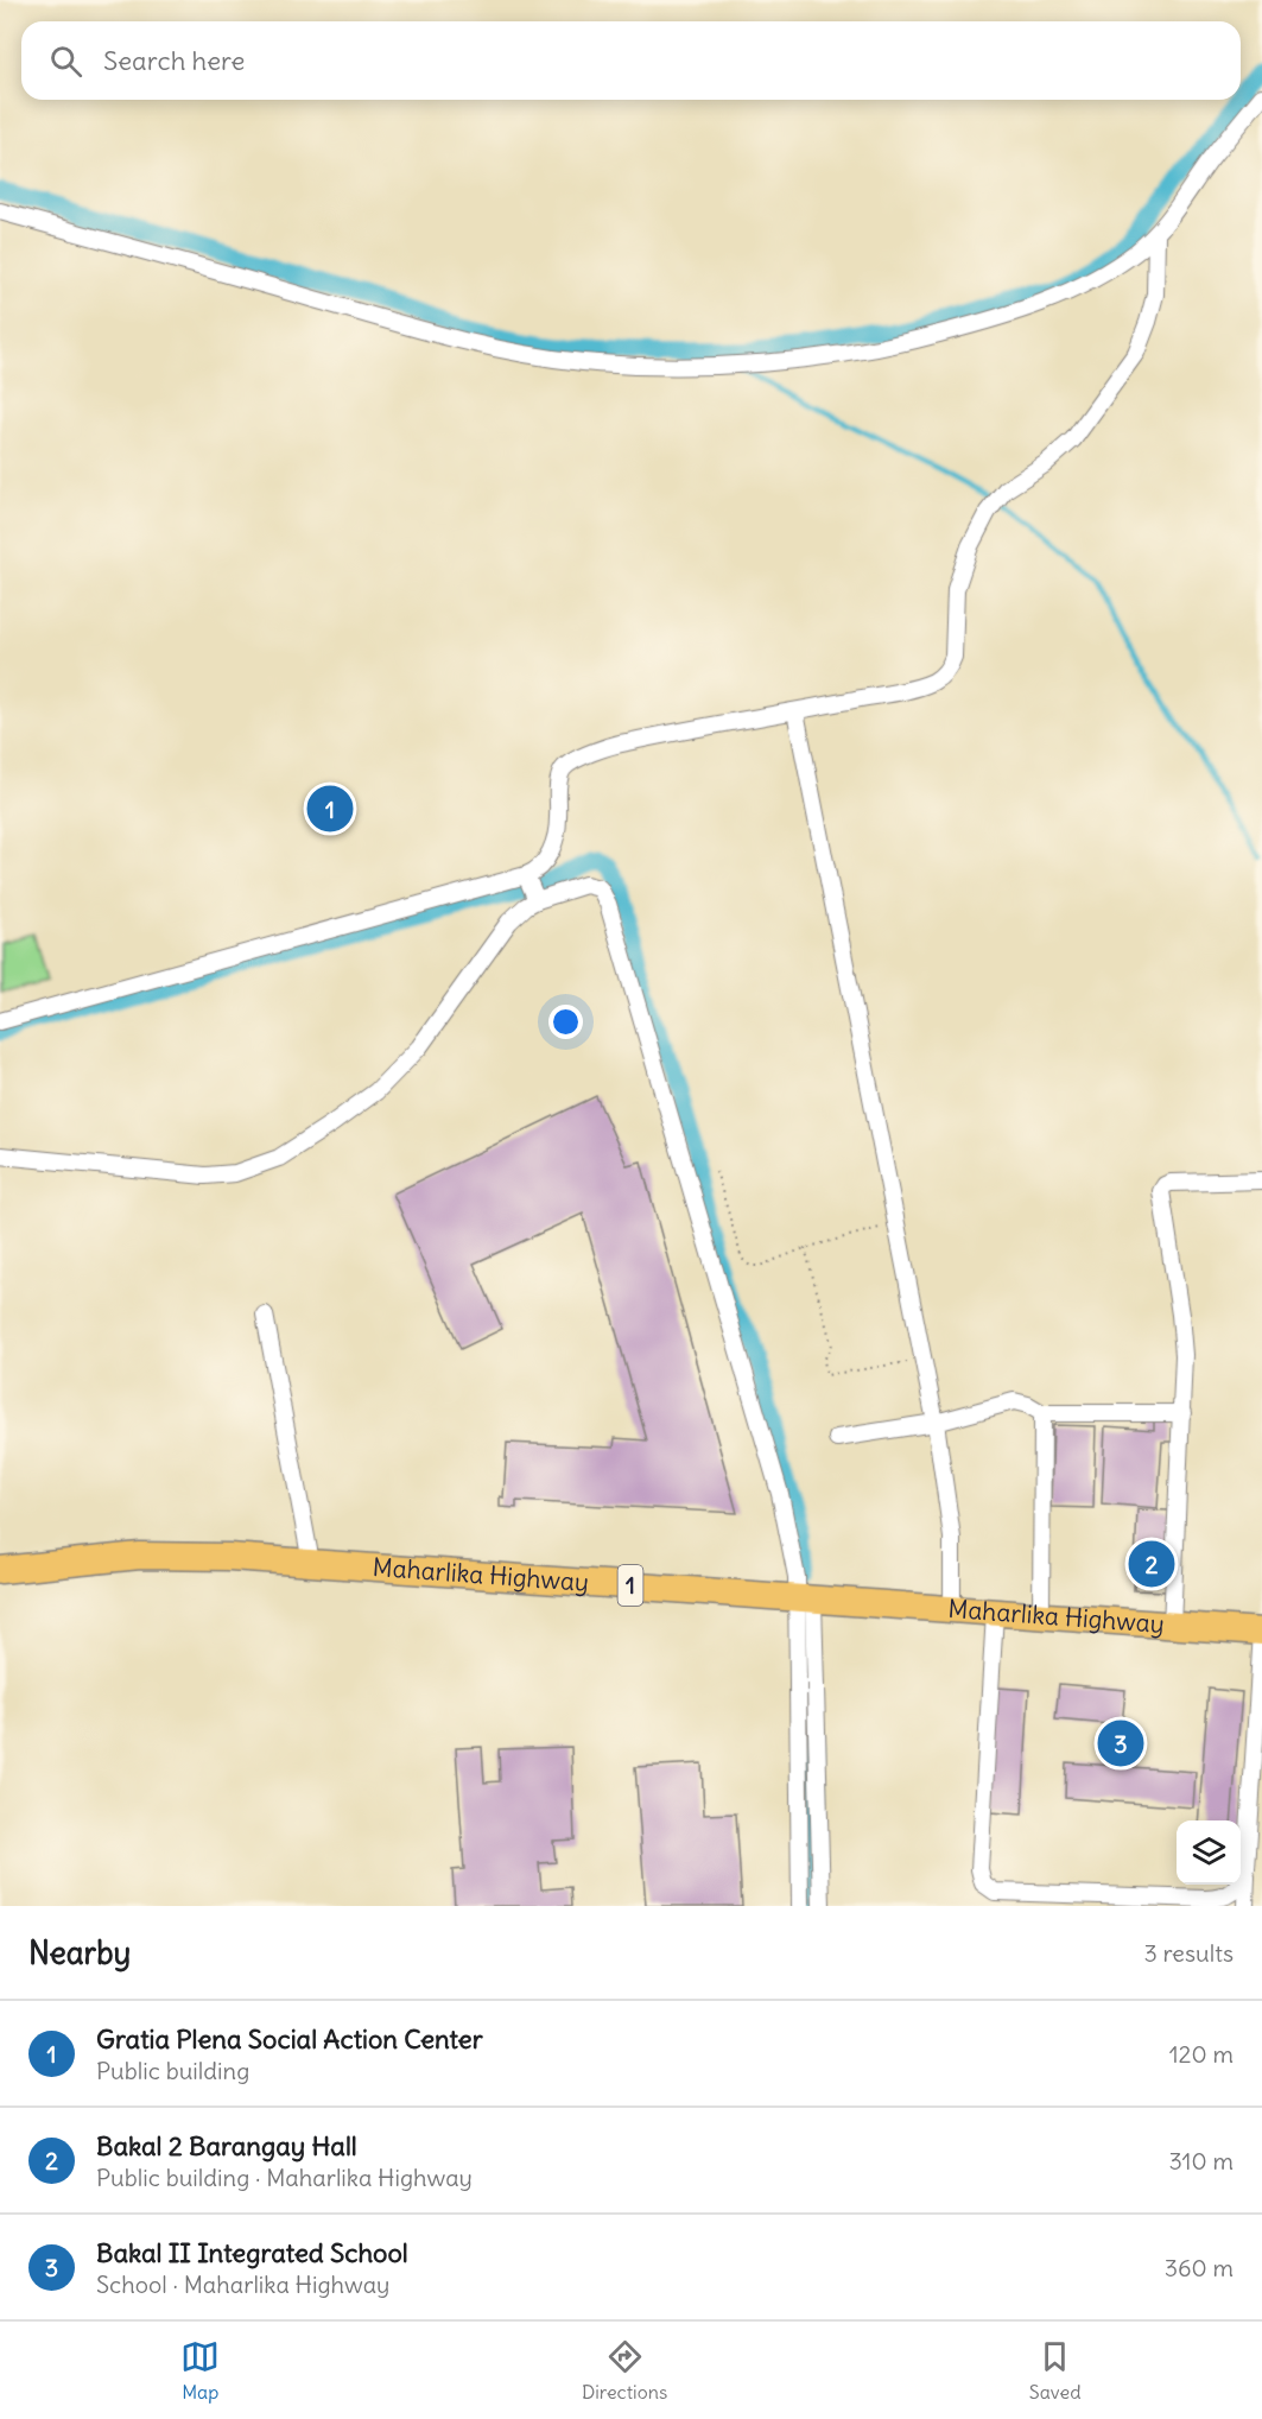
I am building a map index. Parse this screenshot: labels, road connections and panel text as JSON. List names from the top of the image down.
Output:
{
  "streets": {
    "highway": ["Maharlika Highway", "1"]
  },
  "page": {
    "search": "Search here",
    "pins": ["1", "2", "3"],
    "heading": ["Nearby", "3 results"],
    "list": [
      {
        "mark": "1",
        "name": "Gratia Plena Social Action Center",
        "note": "Public building",
        "value": "120 m"
      },
      {
        "mark": "2",
        "name": "Bakal 2 Barangay Hall",
        "note": "Public building · Maharlika Highway",
        "value": "310 m"
      },
      {
        "mark": "3",
        "name": "Bakal II Integrated School",
        "note": "School · Maharlika Highway",
        "value": "360 m"
      }
    ],
    "nav": ["Map", "Directions", "Saved"]
  }
}
